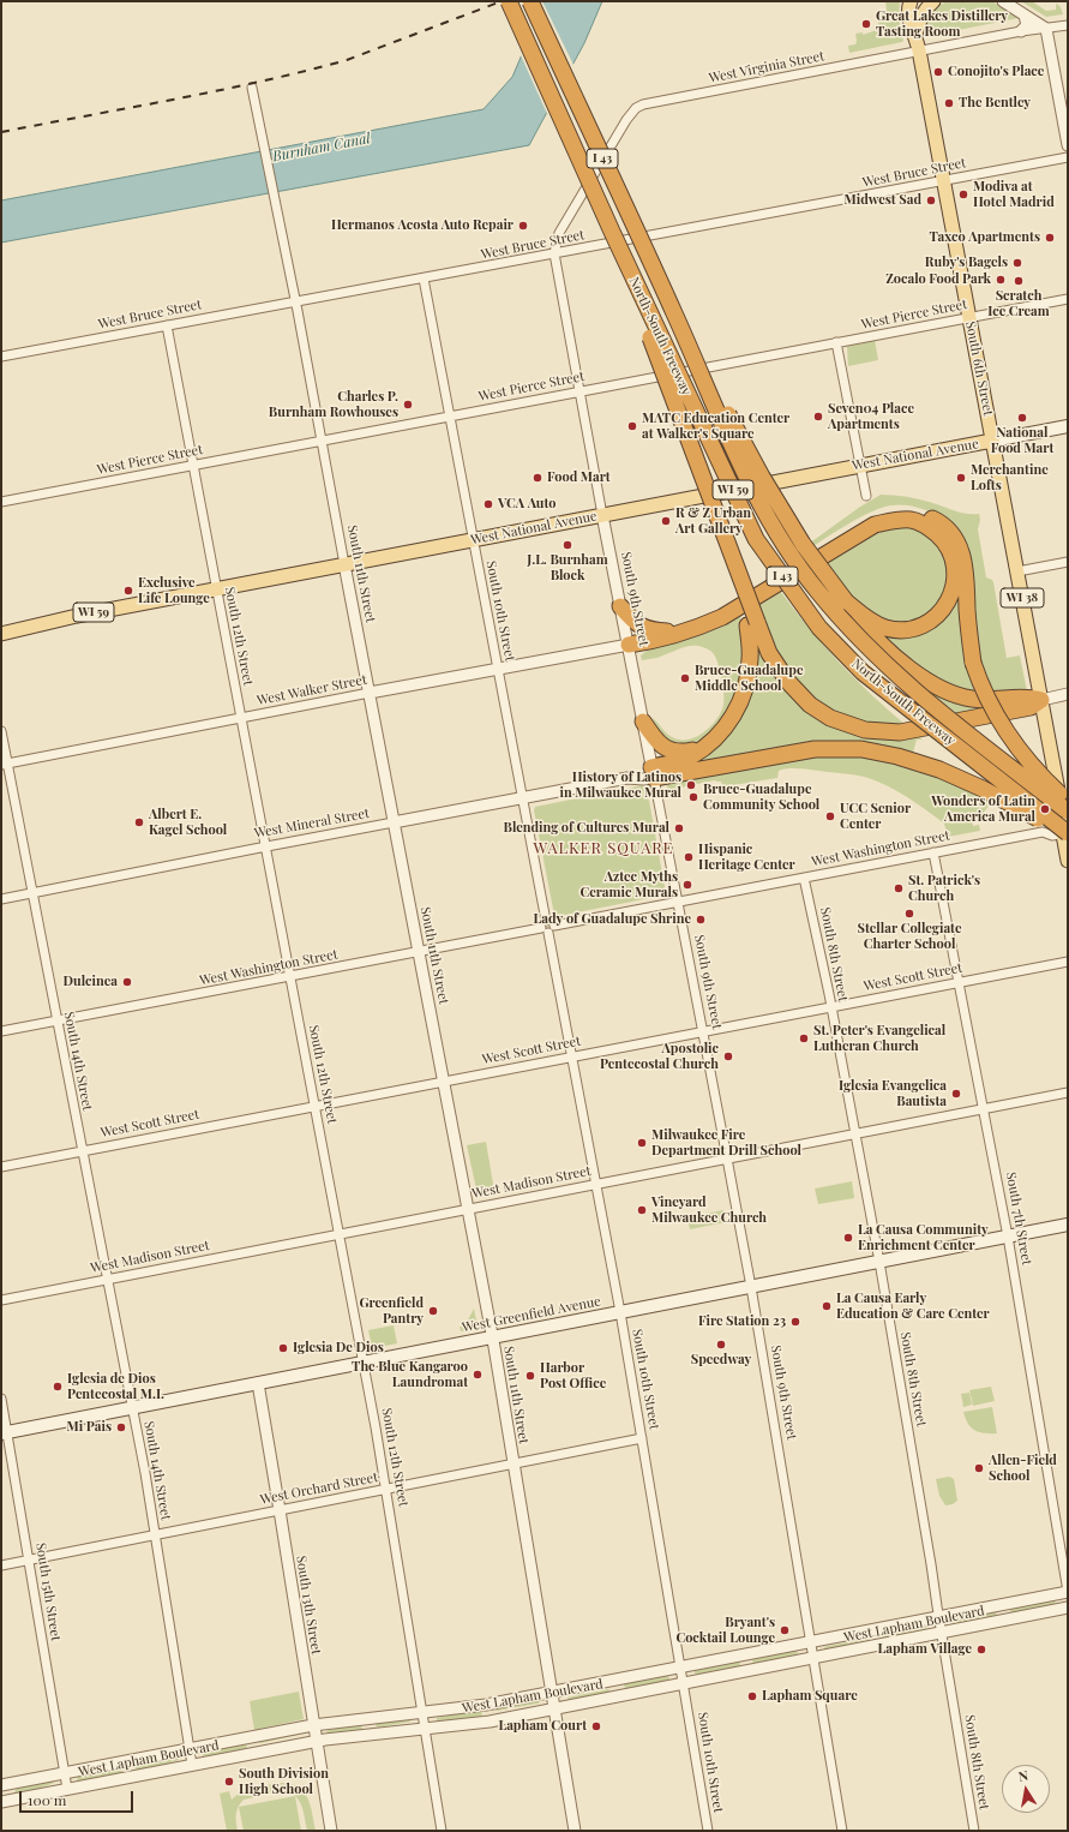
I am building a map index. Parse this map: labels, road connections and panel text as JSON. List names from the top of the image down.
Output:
{
  "streets": {
    "highway": ["I 43", "North-South Freeway"],
    "main road": [
      "South 6th Street",
      "West National Avenue",
      "WI 59",
      "WI 38",
      "West Greenfield Avenue"
    ],
    "street": [
      "West Virginia Street",
      "West Bruce Street",
      "West Pierce Street",
      "South 11th Street",
      "South 9th Street",
      "South 10th Street",
      "South 12th Street",
      "West Walker Street",
      "West Mineral Street",
      "West Washington Street",
      "South 8th Street",
      "West Scott Street",
      "South 14th Street",
      "West Madison Street",
      "South 7th Street",
      "West Orchard Street",
      "South 15th Street",
      "South 13th Street",
      "West Lapham Boulevard"
    ]
  },
  "crossings": [
    ["West Virginia Street", "West Bruce Street"],
    ["West Virginia Street", "South 6th Street"],
    ["West Virginia Street", "South 9th Street"],
    ["West Bruce Street", "South 6th Street"],
    ["West Bruce Street", "South 11th Street"],
    ["West Bruce Street", "South 9th Street"],
    ["West Bruce Street", "South 10th Street"],
    ["West Bruce Street", "South 12th Street"],
    ["West Pierce Street", "South 6th Street"],
    ["West Pierce Street", "South 11th Street"],
    ["West Pierce Street", "South 9th Street"],
    ["West Pierce Street", "South 10th Street"],
    ["West Pierce Street", "South 12th Street"],
    ["North-South Freeway", "South 6th Street"],
    ["North-South Freeway", "West Washington Street"],
    ["South 6th Street", "West National Avenue"],
    ["South 6th Street", "West Washington Street"],
    ["West National Avenue", "South 11th Street"],
    ["West National Avenue", "South 9th Street"],
    ["West National Avenue", "South 10th Street"],
    ["West National Avenue", "South 12th Street"],
    ["South 11th Street", "West Walker Street"],
    ["South 11th Street", "West Mineral Street"],
    ["South 11th Street", "West Washington Street"],
    ["South 11th Street", "West Scott Street"],
    ["South 11th Street", "West Madison Street"],
    ["South 11th Street", "West Greenfield Avenue"],
    ["South 11th Street", "West Orchard Street"],
    ["South 11th Street", "West Lapham Boulevard"],
    ["South 9th Street", "West Walker Street"],
    ["South 9th Street", "West Mineral Street"],
    ["South 9th Street", "West Washington Street"],
    ["South 9th Street", "West Scott Street"],
    ["South 9th Street", "West Madison Street"],
    ["South 9th Street", "West Greenfield Avenue"],
    ["South 9th Street", "West Lapham Boulevard"],
    ["South 10th Street", "West Walker Street"],
    ["South 10th Street", "West Mineral Street"],
    ["South 10th Street", "West Washington Street"],
    ["South 10th Street", "West Scott Street"],
    ["South 10th Street", "West Madison Street"],
    ["South 10th Street", "West Greenfield Avenue"],
    ["South 10th Street", "West Orchard Street"],
    ["South 10th Street", "West Lapham Boulevard"],
    ["South 12th Street", "West Walker Street"],
    ["South 12th Street", "West Mineral Street"],
    ["South 12th Street", "West Washington Street"],
    ["South 12th Street", "West Scott Street"],
    ["South 12th Street", "West Madison Street"],
    ["South 12th Street", "West Greenfield Avenue"],
    ["South 12th Street", "West Orchard Street"],
    ["South 12th Street", "West Lapham Boulevard"],
    ["West Walker Street", "South 14th Street"],
    ["West Mineral Street", "South 14th Street"],
    ["West Washington Street", "South 8th Street"],
    ["West Washington Street", "South 14th Street"],
    ["West Washington Street", "South 7th Street"],
    ["South 8th Street", "West Scott Street"],
    ["South 8th Street", "West Madison Street"],
    ["South 8th Street", "West Greenfield Avenue"],
    ["South 8th Street", "West Lapham Boulevard"],
    ["West Scott Street", "South 14th Street"],
    ["West Scott Street", "South 7th Street"],
    ["South 14th Street", "West Madison Street"],
    ["South 14th Street", "West Greenfield Avenue"],
    ["South 14th Street", "West Orchard Street"],
    ["South 14th Street", "West Lapham Boulevard"],
    ["West Madison Street", "South 7th Street"],
    ["South 7th Street", "West Greenfield Avenue"],
    ["South 7th Street", "West Lapham Boulevard"],
    ["West Greenfield Avenue", "South 15th Street"],
    ["West Greenfield Avenue", "South 13th Street"],
    ["West Orchard Street", "South 15th Street"],
    ["West Orchard Street", "South 13th Street"],
    ["South 15th Street", "West Lapham Boulevard"],
    ["South 13th Street", "West Lapham Boulevard"]
  ],
  "districts": ["WALKER SQUARE"],
  "water": ["Burnham Canal"],
  "places": [
    "Great Lakes Distillery Tasting Room",
    "Conojito's Place",
    "The Bentley",
    "Modiva at Hotel Madrid",
    "Midwest Sad",
    "Hermanos Acosta Auto Repair",
    "Taxco Apartments",
    "Ruby's Bagels",
    "Zocalo Food Park",
    "Scratch Ice Cream",
    "Charles P. Burnham Rowhouses",
    "Seven04 Place Apartments",
    "National Food Mart",
    "MATC Education Center at Walker's Square",
    "Food Mart",
    "Merchantine Lofts",
    "VCA Auto",
    "R & Z Urban Art Gallery",
    "J.L. Burnham Block",
    "Exclusive Life Lounge",
    "Bruce-Guadalupe Middle School",
    "History of Latinos in Milwaukee Mural",
    "Bruce-Guadalupe Community School",
    "Wonders of Latin America Mural",
    "UCC Senior Center",
    "Albert E. Kagel School",
    "Blending of Cultures Mural",
    "Hispanic Heritage Center",
    "Aztec Myths Ceramic Murals",
    "St. Patrick's Church",
    "Stellar Collegiate Charter School",
    "Lady of Guadalupe Shrine",
    "Dulcinea",
    "St. Peter's Evangelical Lutheran Church",
    "Apostolic Pentecostal Church",
    "Iglesia Evangelica Bautista",
    "Milwaukee Fire Department Drill School",
    "Vineyard Milwaukee Church",
    "La Causa Community Enrichment Center",
    "La Causa Early Education & Care Center",
    "Greenfield Pantry",
    "Fire Station 23",
    "Speedway",
    "Iglesia De Dios",
    "The Blue Kangaroo Laundromat",
    "Harbor Post Office",
    "Iglesia de Dios Pentecostal M.I.",
    "Mi Pais",
    "Allen-Field School",
    "Bryant's Cocktail Lounge",
    "Lapham Village",
    "Lapham Square",
    "Lapham Court",
    "South Division High School"
  ],
  "scale_bar": "100 m",
  "north": "top"
}
